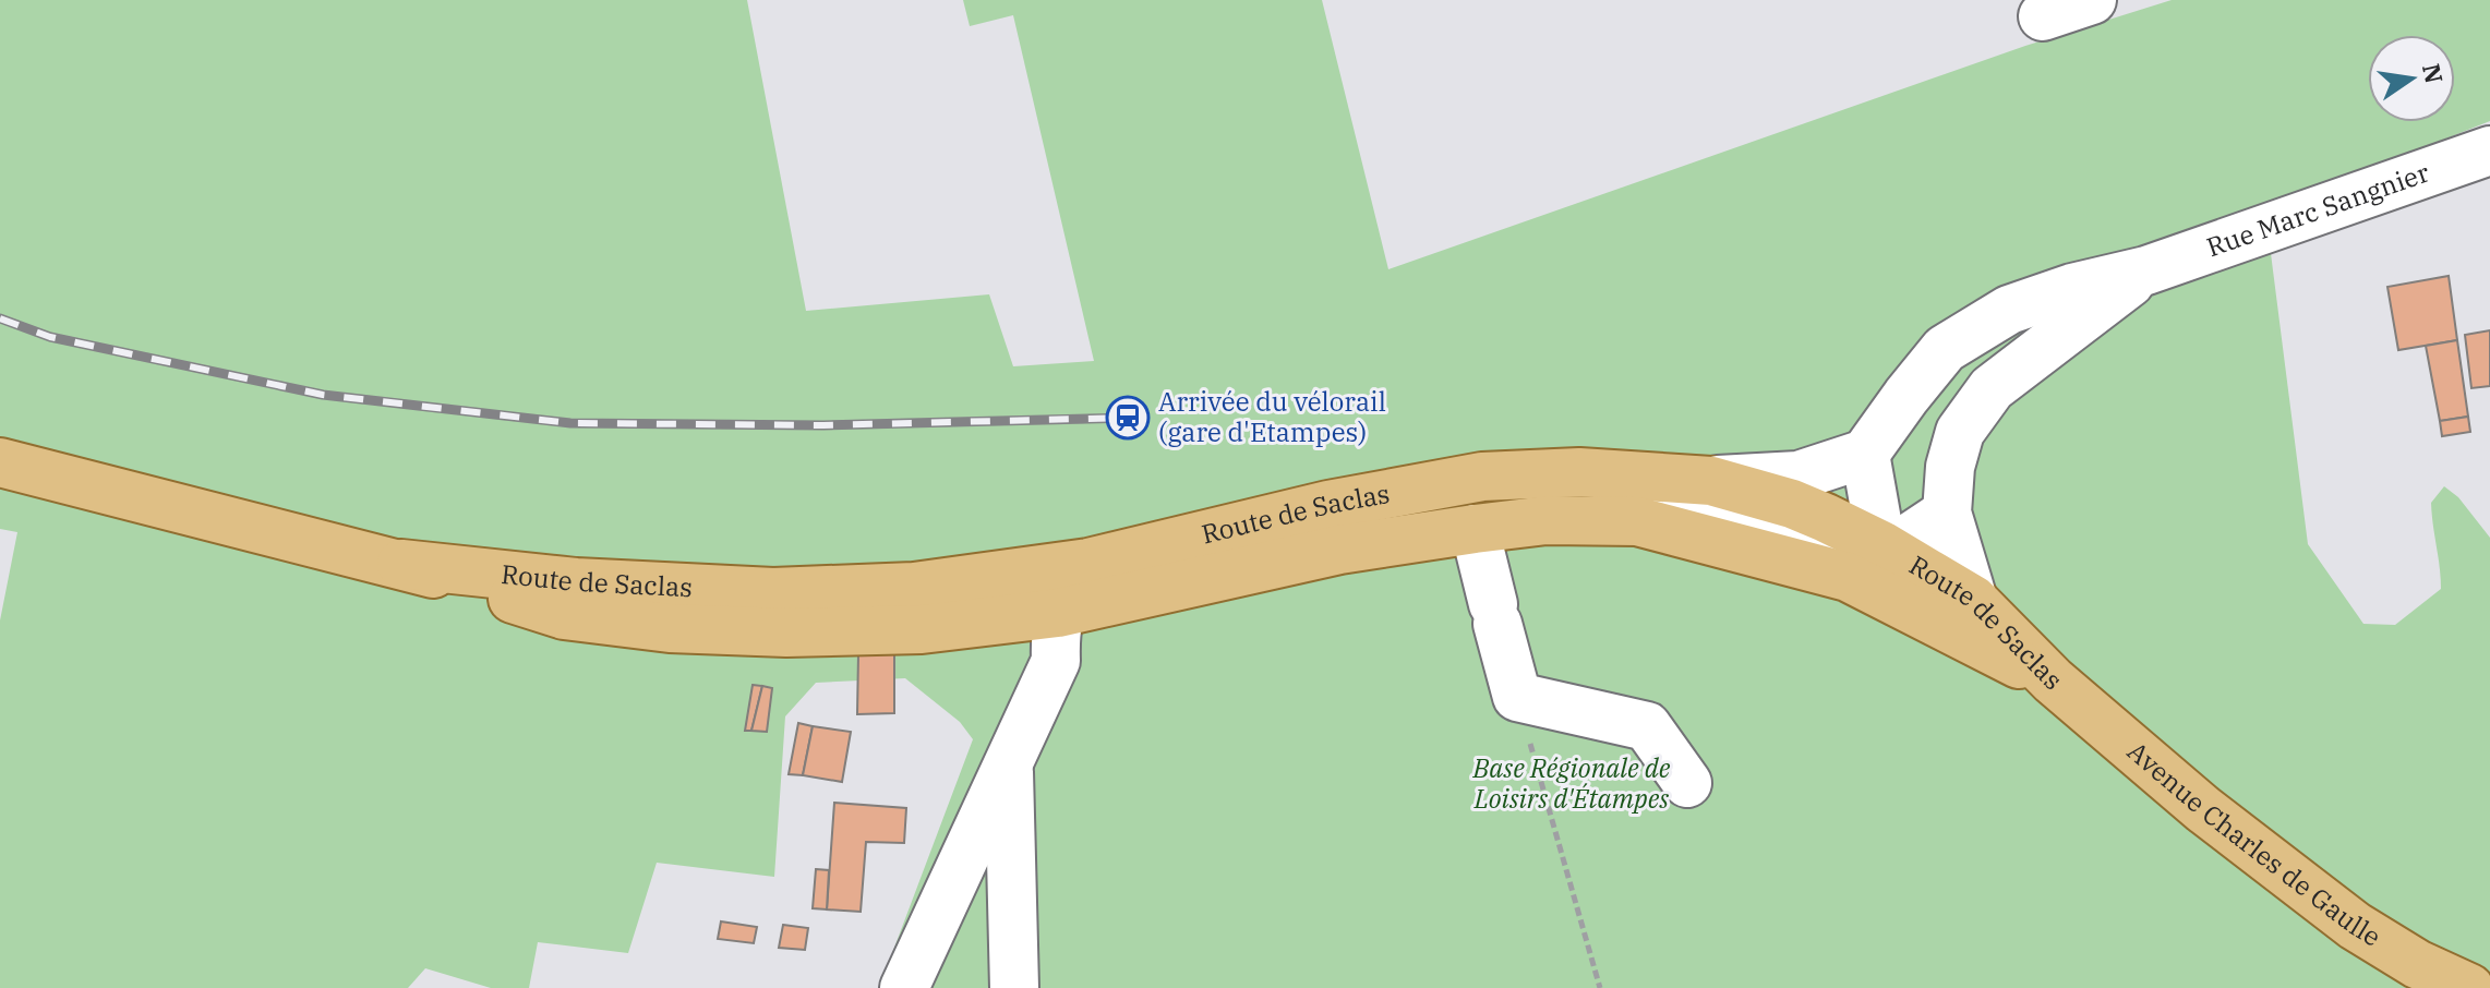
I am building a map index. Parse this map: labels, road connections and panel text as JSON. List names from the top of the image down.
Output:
{
  "streets": {
    "main road": ["Route de Saclas", "Avenue Charles de Gaulle"],
    "street": ["Rue Marc Sangnier"]
  },
  "crossings": [
    ["Rue Marc Sangnier", "Route de Saclas"],
    ["Route de Saclas", "Avenue Charles de Gaulle"]
  ],
  "parks": ["Base Régionale de Loisirs d'Étampes"],
  "places": {
    "station": ["Arrivée du vélorail (gare d'Etampes)"]
  },
  "north": "right"
}
